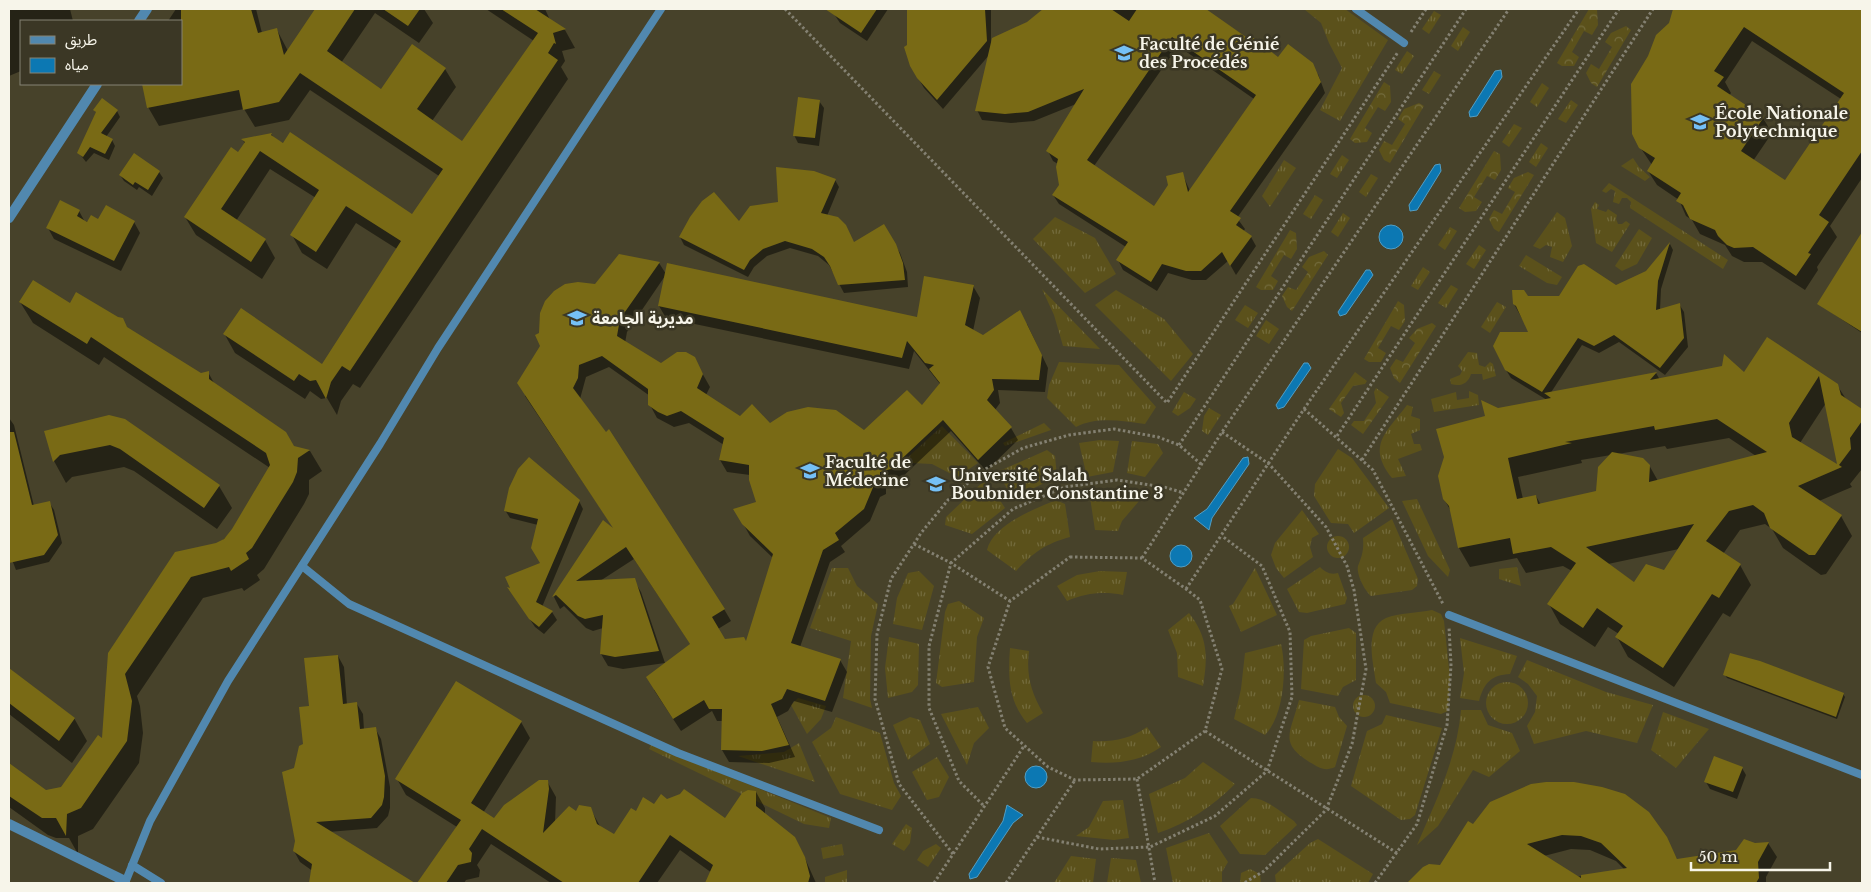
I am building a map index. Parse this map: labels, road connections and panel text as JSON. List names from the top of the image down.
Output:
{
  "places": {
    "school or university": [
      "Faculté de Génié des Procédés",
      "École Nationale Polytechnique",
      "مديرية الجامعة",
      "Faculté de Médecine",
      "Université Salah Boubnider Constantine 3"
    ]
  },
  "legend": ["طريق", "مياه"],
  "scale_bar": "50 m"
}
